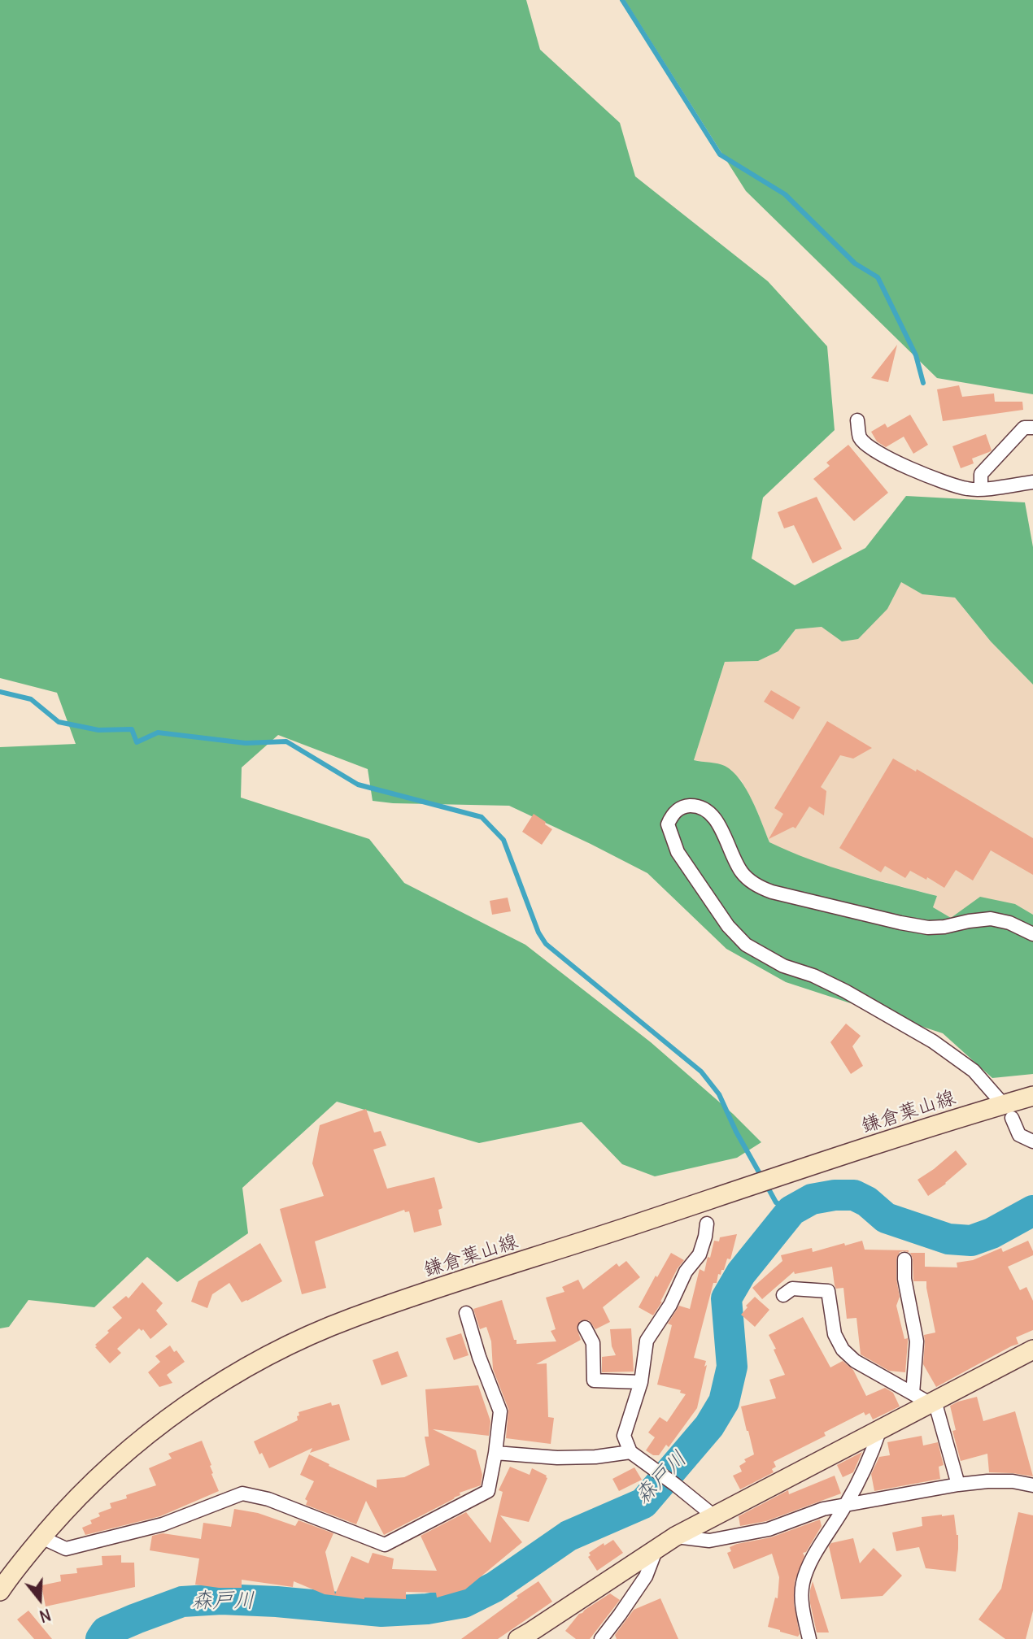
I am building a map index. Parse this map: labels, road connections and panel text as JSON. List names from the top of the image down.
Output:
{
  "streets": {
    "main road": ["鎌倉葉山線"]
  },
  "water": ["森戸川"],
  "north": "bottom"
}
